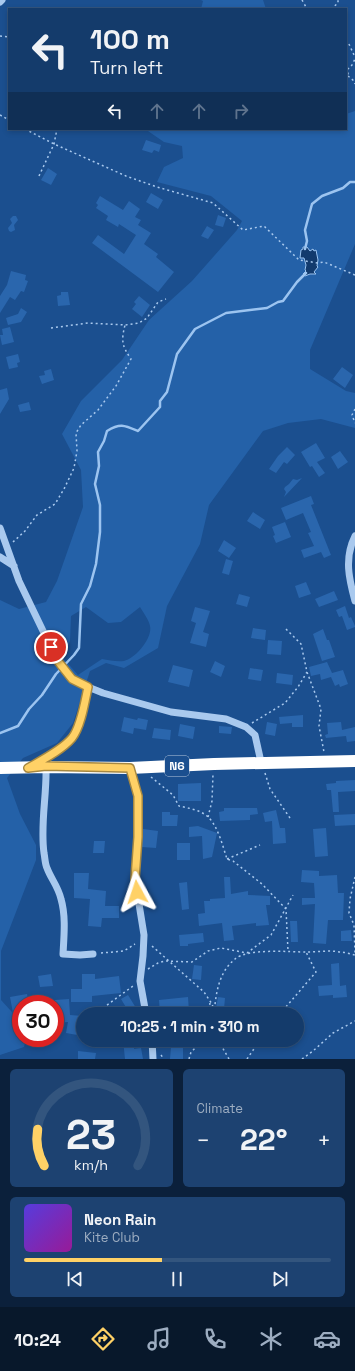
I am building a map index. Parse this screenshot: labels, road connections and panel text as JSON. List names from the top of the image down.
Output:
{
  "streets": {
    "highway": ["N6"]
  },
  "page": {
    "turn": ["100 m", "Turn left"],
    "limit": "30",
    "trip": "10:25 · 1 min · 310 m",
    "tile": "Climate",
    "heat": ["−", "22°", "+"],
    "song": ["Neon Rain", "Kite Club"],
    "tabs": "10:24",
    "gauge": ["23", "km/h"]
  }
}
